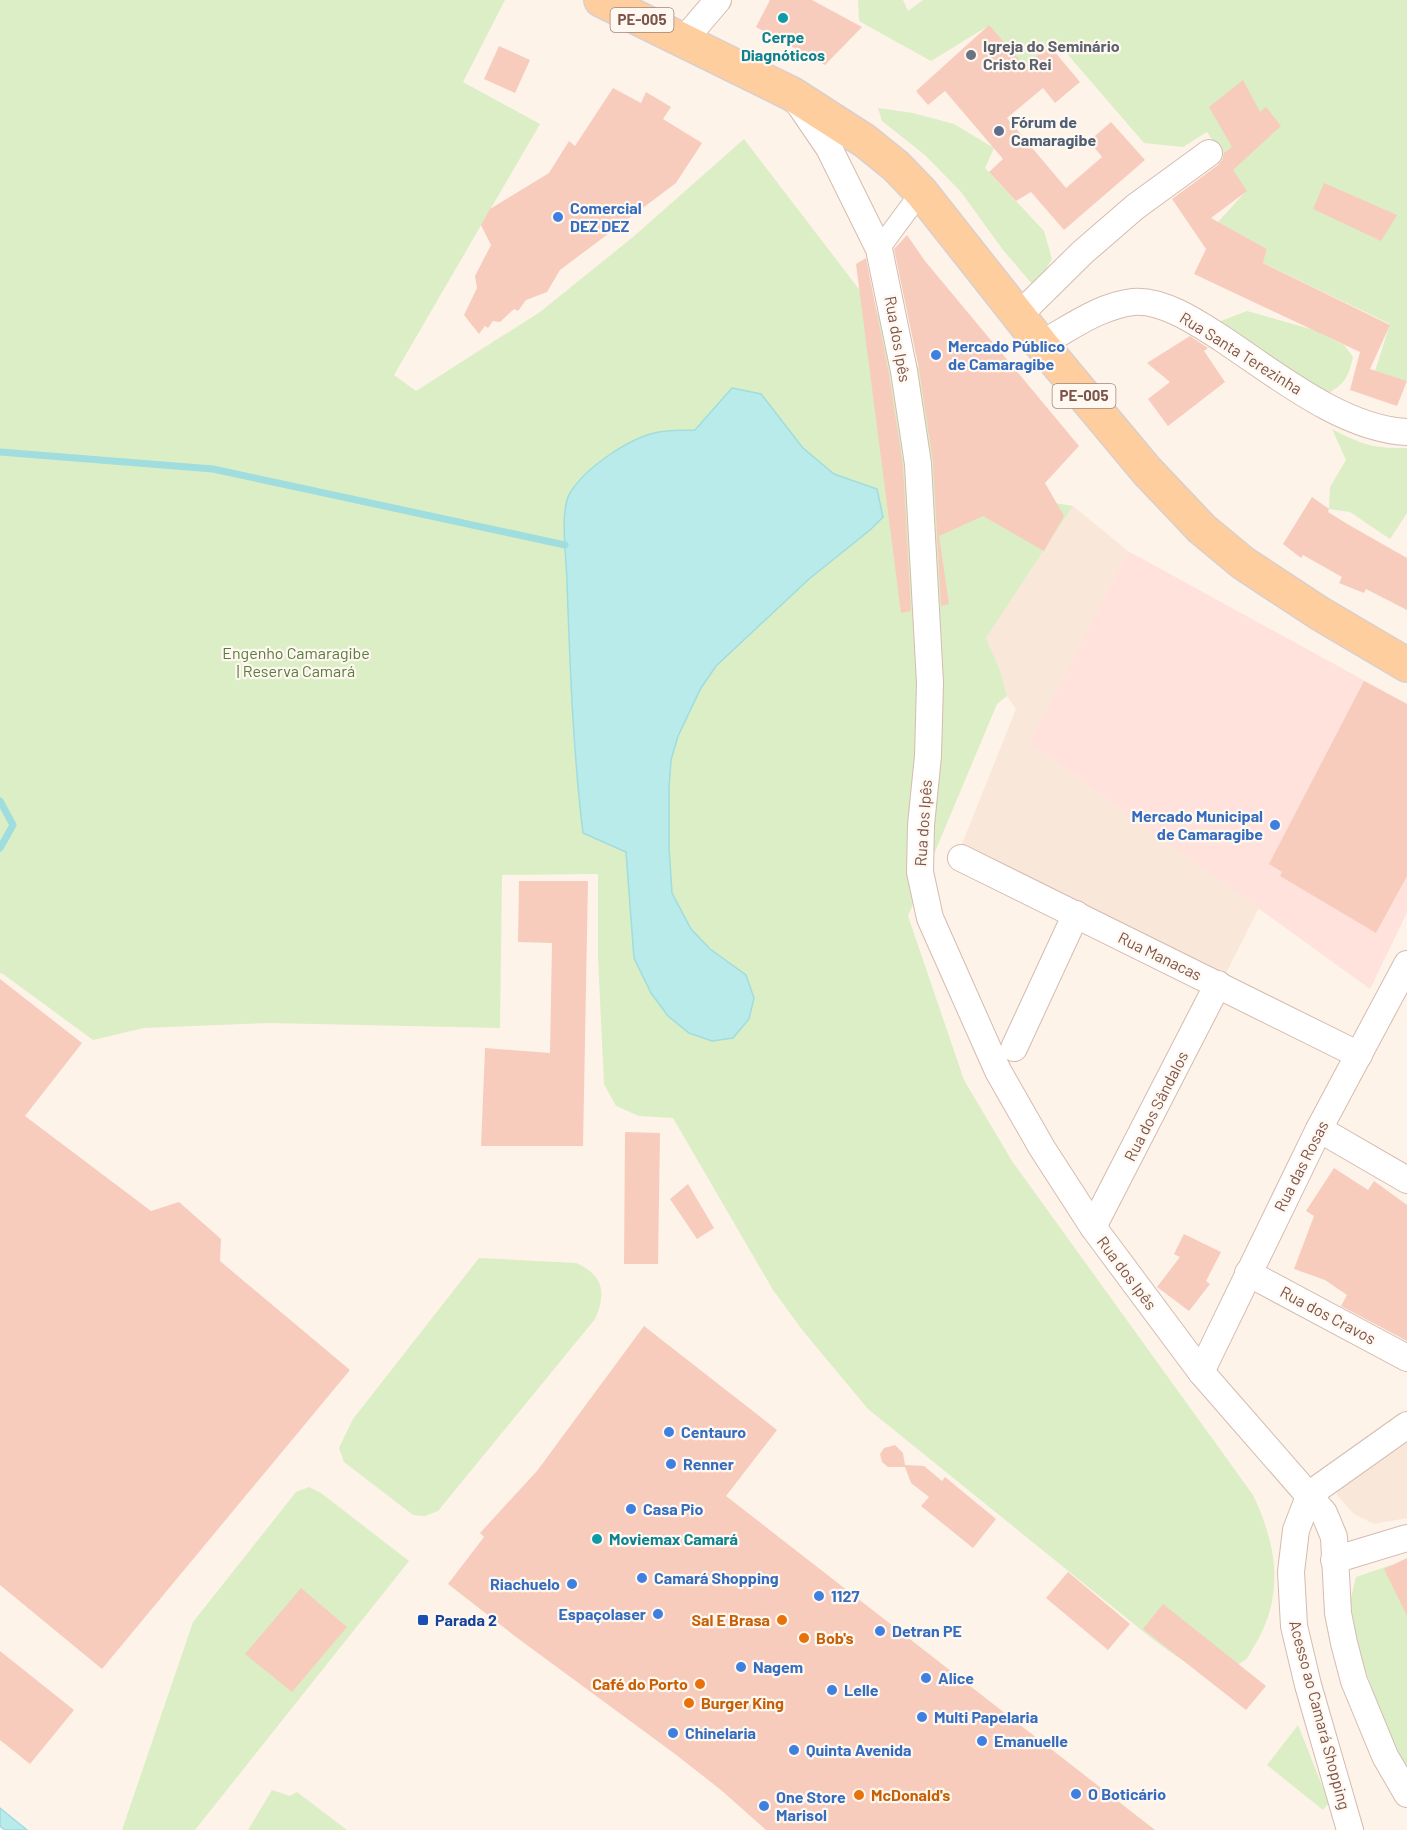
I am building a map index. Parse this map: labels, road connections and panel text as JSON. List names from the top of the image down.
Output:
{
  "streets": {
    "main road": ["PE-005"],
    "street": [
      "Rua dos Ipês",
      "Rua Santa Terezinha",
      "Rua Manacas",
      "Rua dos Sândalos",
      "Rua das Rosas",
      "Rua dos Cravos",
      "Acesso ao Camará Shopping"
    ]
  },
  "crossings": [
    ["PE-005", "Rua dos Ipês"],
    ["PE-005", "Rua Santa Terezinha"],
    ["Rua dos Ipês", "Rua dos Sândalos"],
    ["Rua dos Ipês", "Rua das Rosas"],
    ["Rua dos Ipês", "Acesso ao Camará Shopping"],
    ["Rua Manacas", "Rua dos Sândalos"],
    ["Rua Manacas", "Rua das Rosas"],
    ["Rua das Rosas", "Rua dos Cravos"]
  ],
  "parks": ["Engenho Camaragibe | Reserva Camará"],
  "places": {
    "other": [
      "Cerpe Diagnóticos",
      "Igreja do Seminário Cristo Rei",
      "Fórum de Camaragibe",
      "Comercial DEZ DEZ",
      "Mercado Público de Camaragibe",
      "Mercado Municipal de Camaragibe",
      "Centauro",
      "Renner",
      "Casa Pio",
      "Moviemax Camará",
      "Camará Shopping",
      "Riachuelo",
      "1127",
      "Espaçolaser",
      "Sal E Brasa",
      "Detran PE",
      "Bob's",
      "Nagem",
      "Alice",
      "Café do Porto",
      "Lelle",
      "Burger King",
      "Multi Papelaria",
      "Chinelaria",
      "Emanuelle",
      "Quinta Avenida",
      "O Boticário",
      "McDonald's",
      "One Store Marisol"
    ],
    "transit": ["Parada 2"]
  }
}
